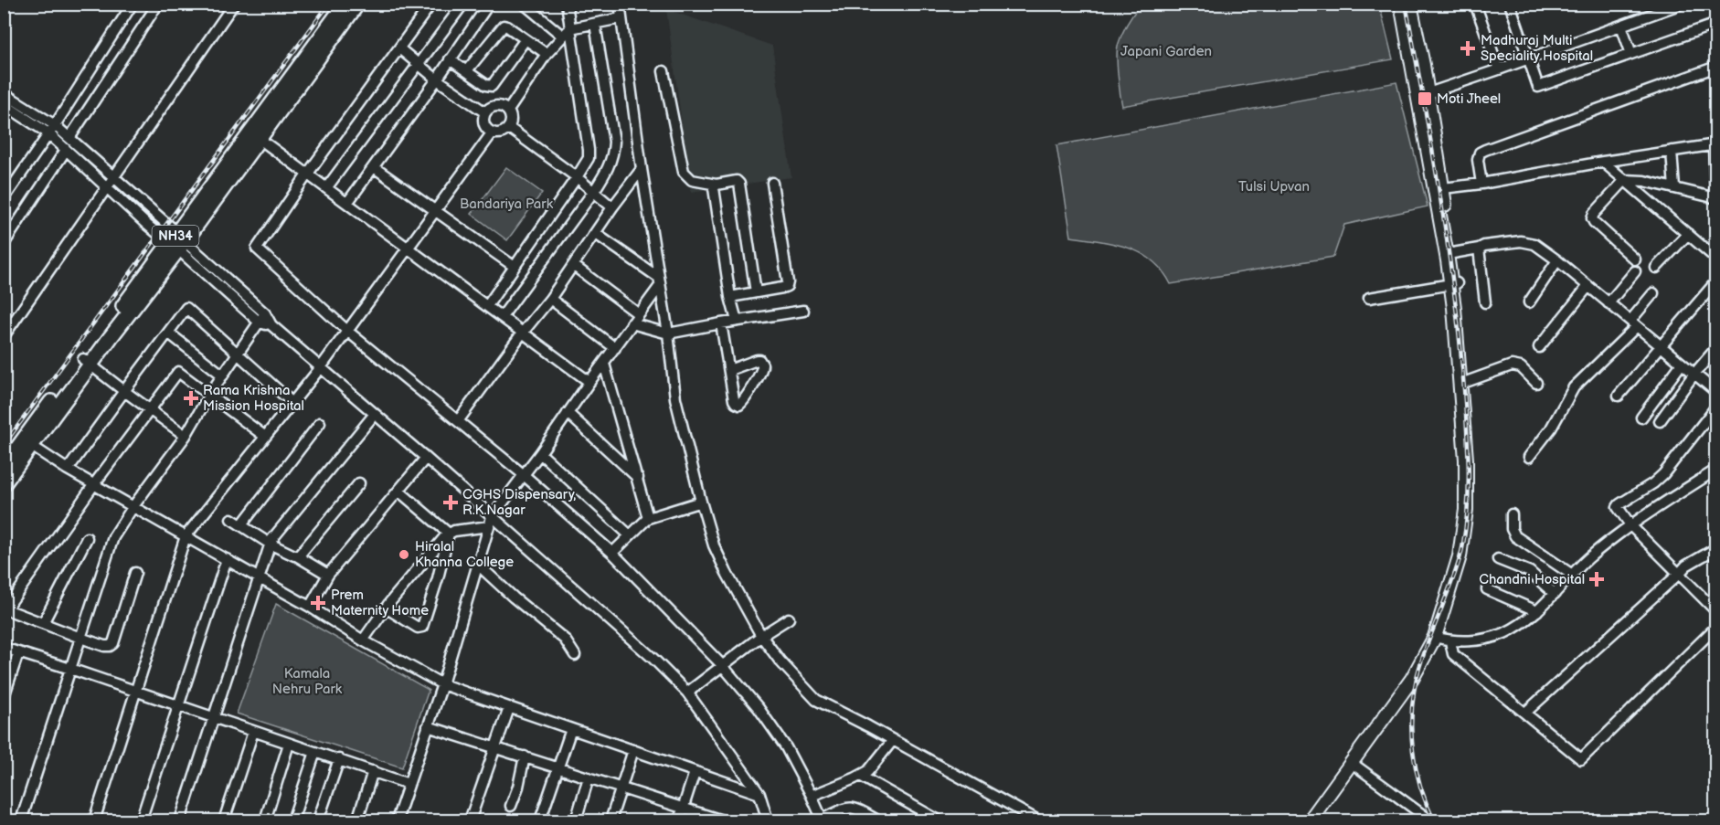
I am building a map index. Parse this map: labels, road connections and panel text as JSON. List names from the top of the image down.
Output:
{
  "streets": {
    "highway": ["NH34"]
  },
  "parks": [
    "Japani Garden",
    "Tulsi Upvan",
    "Bandariya Park",
    "Kamala Nehru Park"
  ],
  "places": {
    "health": [
      "Madhuraj Multi Speciality Hospital",
      "Rama Krishna Mission Hospital",
      "CGHS Dispensary, R.K.Nagar",
      "Chandni Hospital",
      "Prem Maternity Home"
    ],
    "transit": ["Moti Jheel"],
    "other": ["Hiralal Khanna College"]
  }
}
